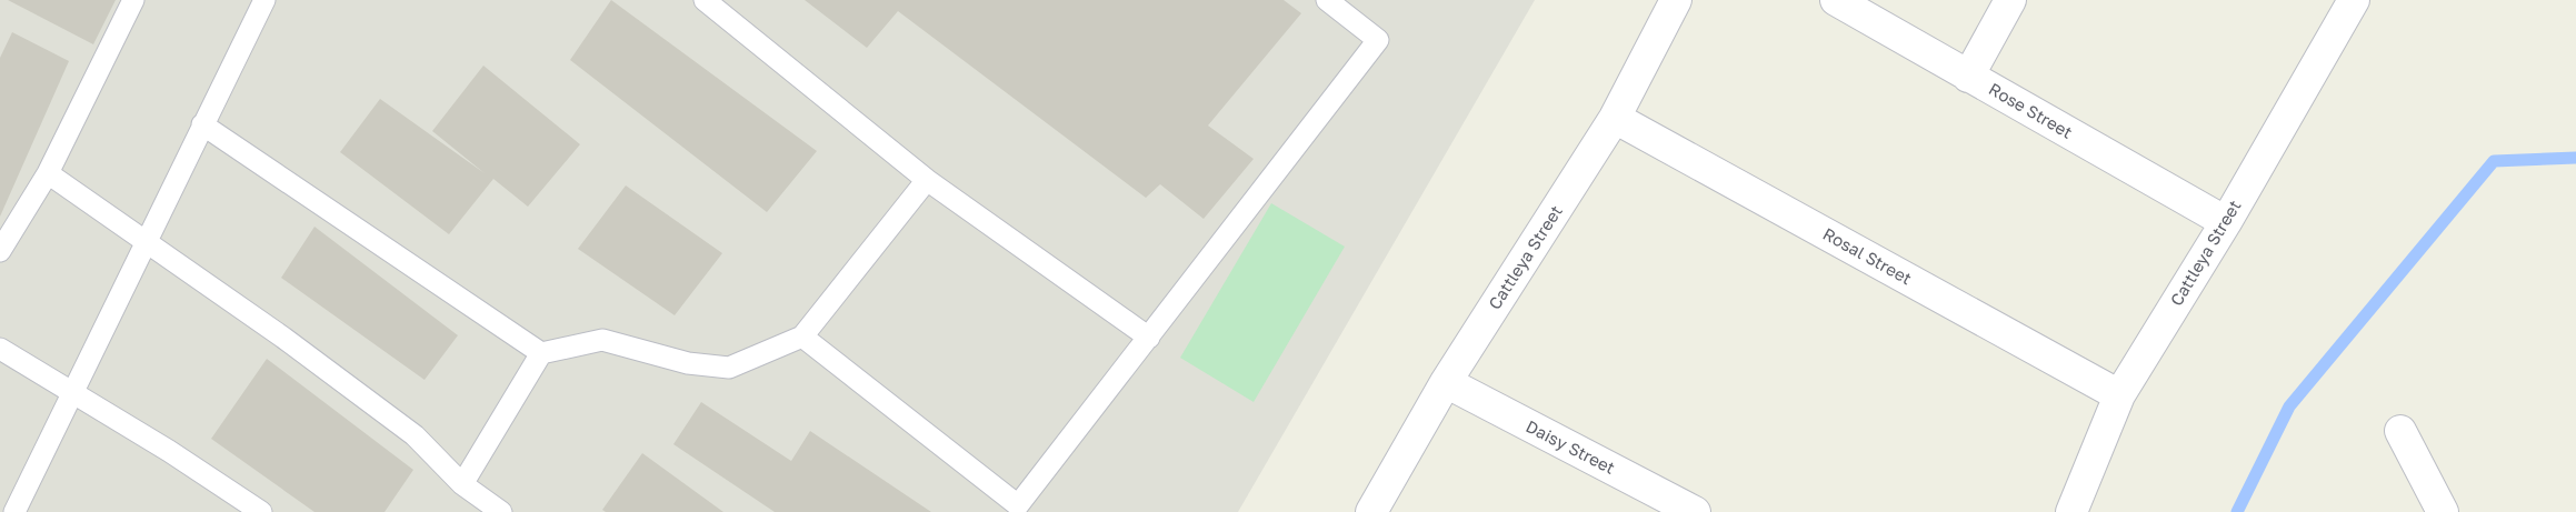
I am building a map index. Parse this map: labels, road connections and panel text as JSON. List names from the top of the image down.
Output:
{
  "streets": {
    "street": [
      "Rose Street",
      "Cattleya Street",
      "Rosal Street",
      "Daisy Street"
    ]
  },
  "crossings": [
    ["Rose Street", "Cattleya Street"],
    ["Cattleya Street", "Rosal Street"],
    ["Cattleya Street", "Daisy Street"]
  ]
}
